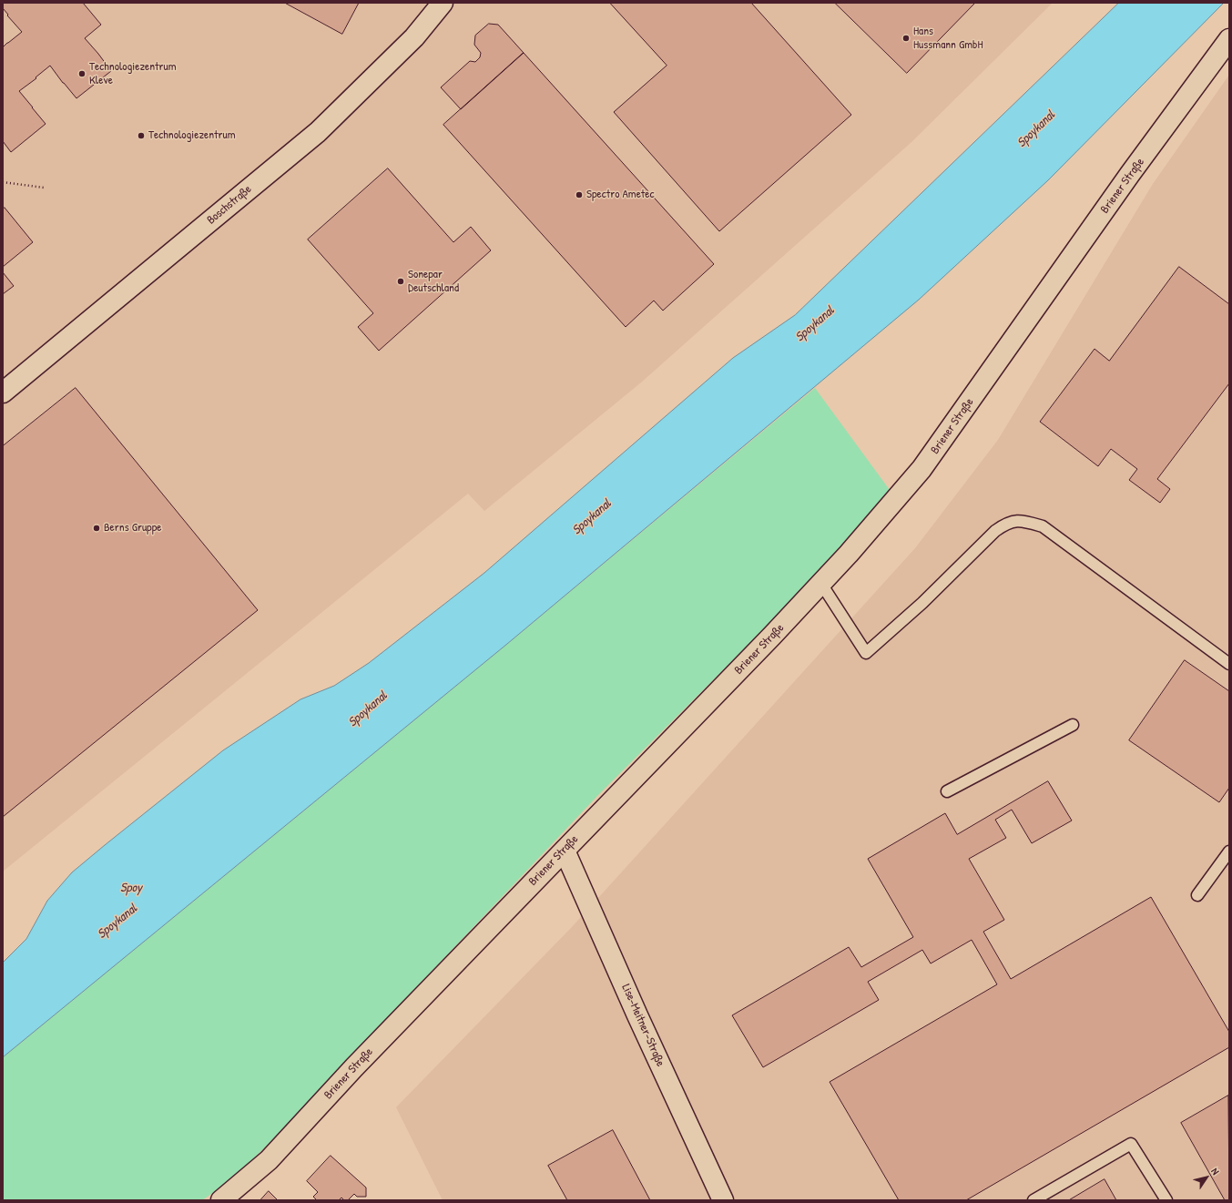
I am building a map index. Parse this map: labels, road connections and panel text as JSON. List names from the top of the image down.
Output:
{
  "streets": {
    "street": ["Briener Straße", "Boschstraße", "Lise-Meitner-Straße"]
  },
  "crossings": [
    ["Briener Straße", "Lise-Meitner-Straße"]
  ],
  "water": ["Spoykanal", "Spoy"],
  "places": [
    "Hans Hussmann GmbH",
    "Technologiezentrum Kleve",
    "Technologiezentrum",
    "Spectro Ametec",
    "Sonepar Deutschland",
    "Berns Gruppe"
  ],
  "north": "top right"
}
